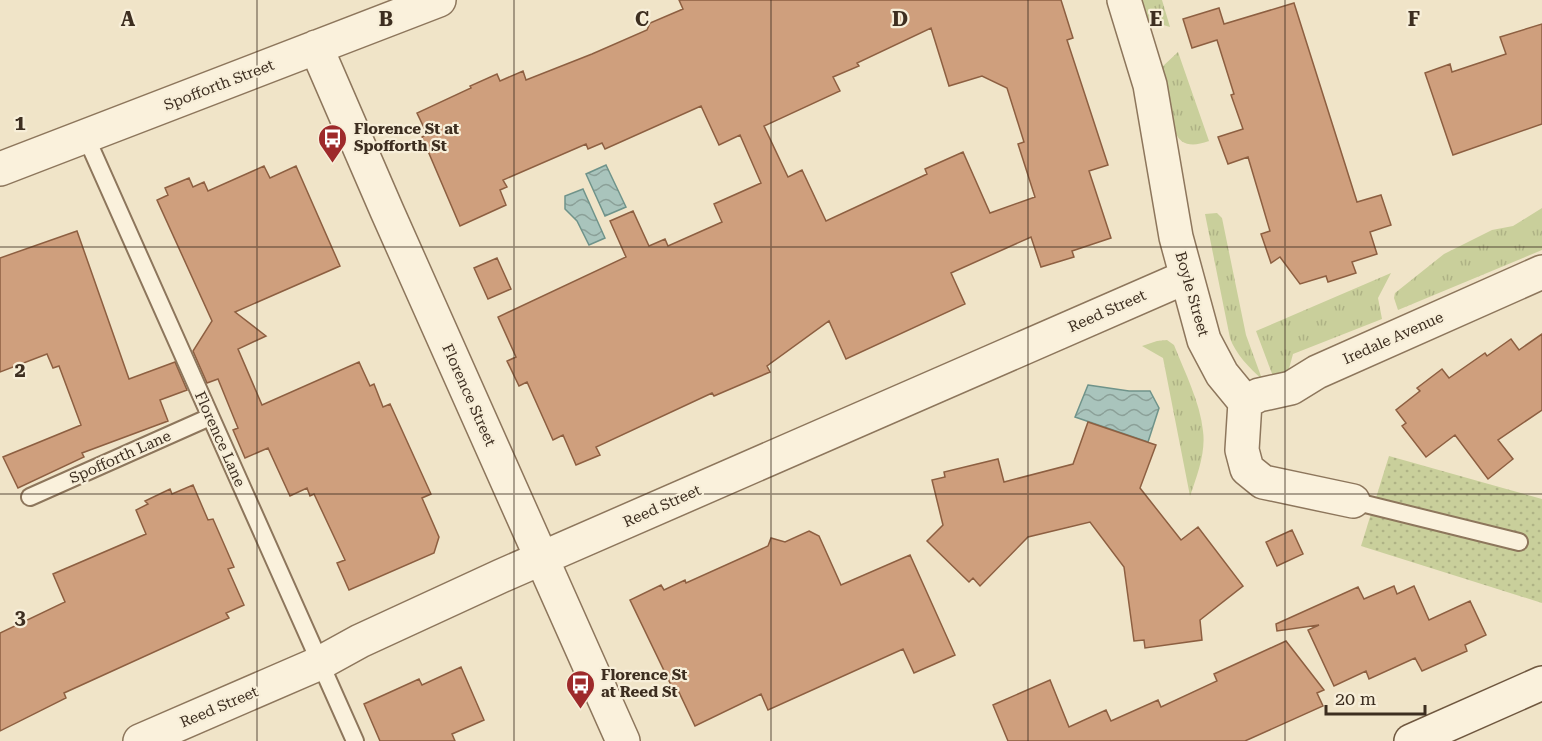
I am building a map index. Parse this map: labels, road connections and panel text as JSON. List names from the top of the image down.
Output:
{
  "streets": {
    "street": [
      "Spofforth Street",
      "Boyle Street",
      "Reed Street",
      "Iredale Avenue",
      "Florence Street"
    ],
    "lane": ["Florence Lane", "Spofforth Lane"]
  },
  "crossings": [
    ["Spofforth Street", "Florence Street"],
    ["Spofforth Street", "Florence Lane"],
    ["Boyle Street", "Reed Street"],
    ["Boyle Street", "Iredale Avenue"],
    ["Reed Street", "Florence Street"],
    ["Reed Street", "Florence Lane"],
    ["Florence Lane", "Spofforth Lane"]
  ],
  "places": {
    "bus stop": ["Florence St at Spofforth St", "Florence St at Reed St"]
  },
  "scale_bar": "20 m",
  "grid": {
    "columns": [
      "A",
      "B",
      "C",
      "D",
      "E",
      "F"
    ],
    "rows": ["1", "2", "3"]
  }
}
